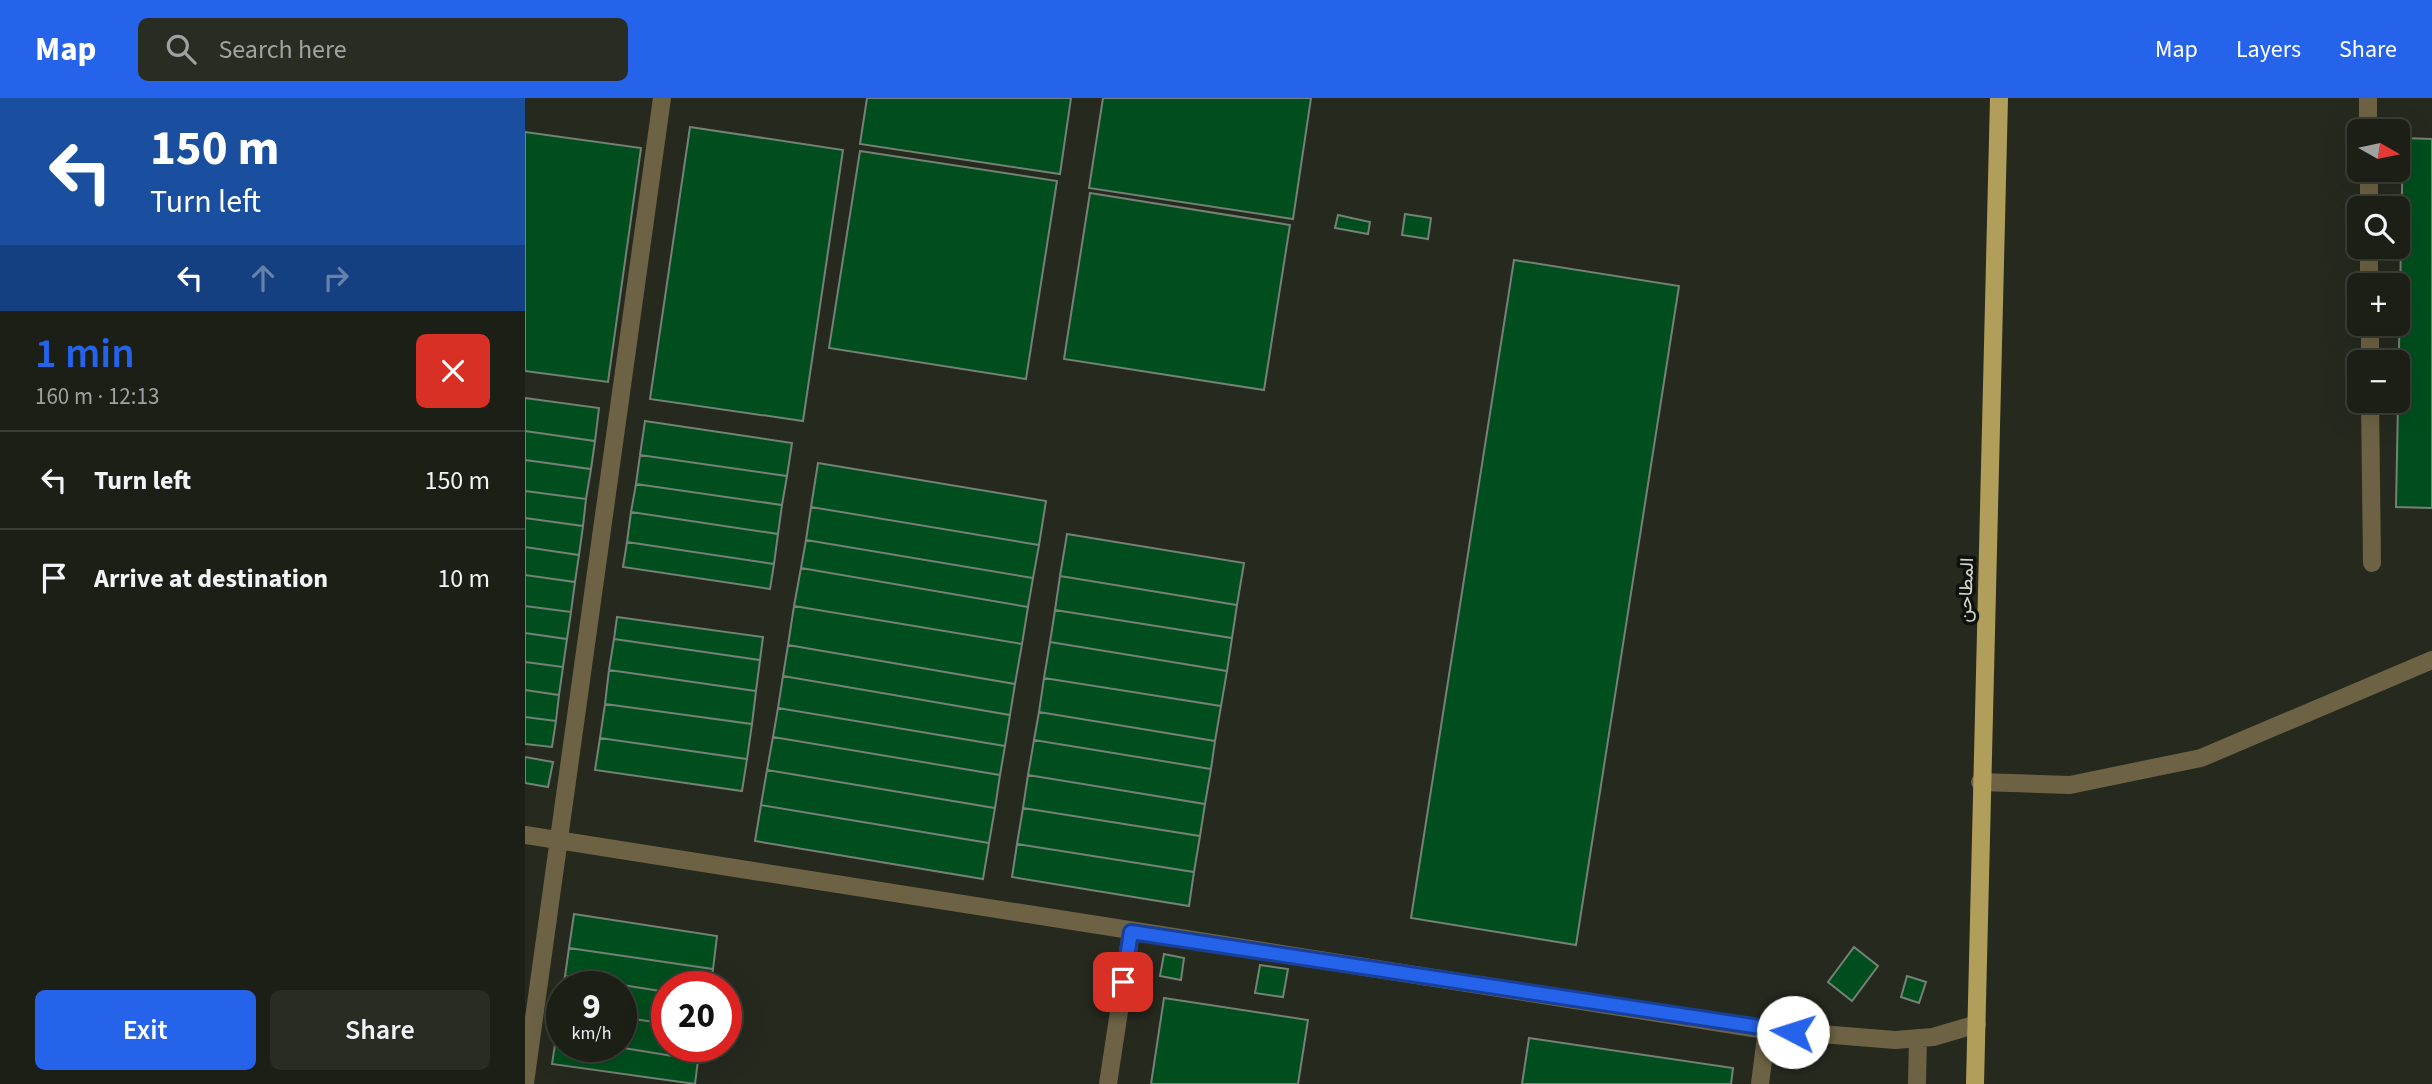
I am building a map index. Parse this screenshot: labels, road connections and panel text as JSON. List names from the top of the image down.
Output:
{
  "streets": {
    "main road": ["المطاحن"]
  },
  "north": "right",
  "page": {
    "header": "Map",
    "search": "Search here",
    "nav": ["Map", "Layers", "Share"],
    "turn": ["150 m", "Turn left"],
    "map_buttons": ["+", "−"],
    "heading": ["1 min", "160 m · 12:13"],
    "list": [
      {
        "name": "Turn left",
        "value": "150 m"
      },
      {
        "name": "Arrive at destination",
        "value": "10 m"
      }
    ],
    "speed": "9 km/h",
    "limit": "20",
    "buttons": ["Exit", "Share"]
  }
}
